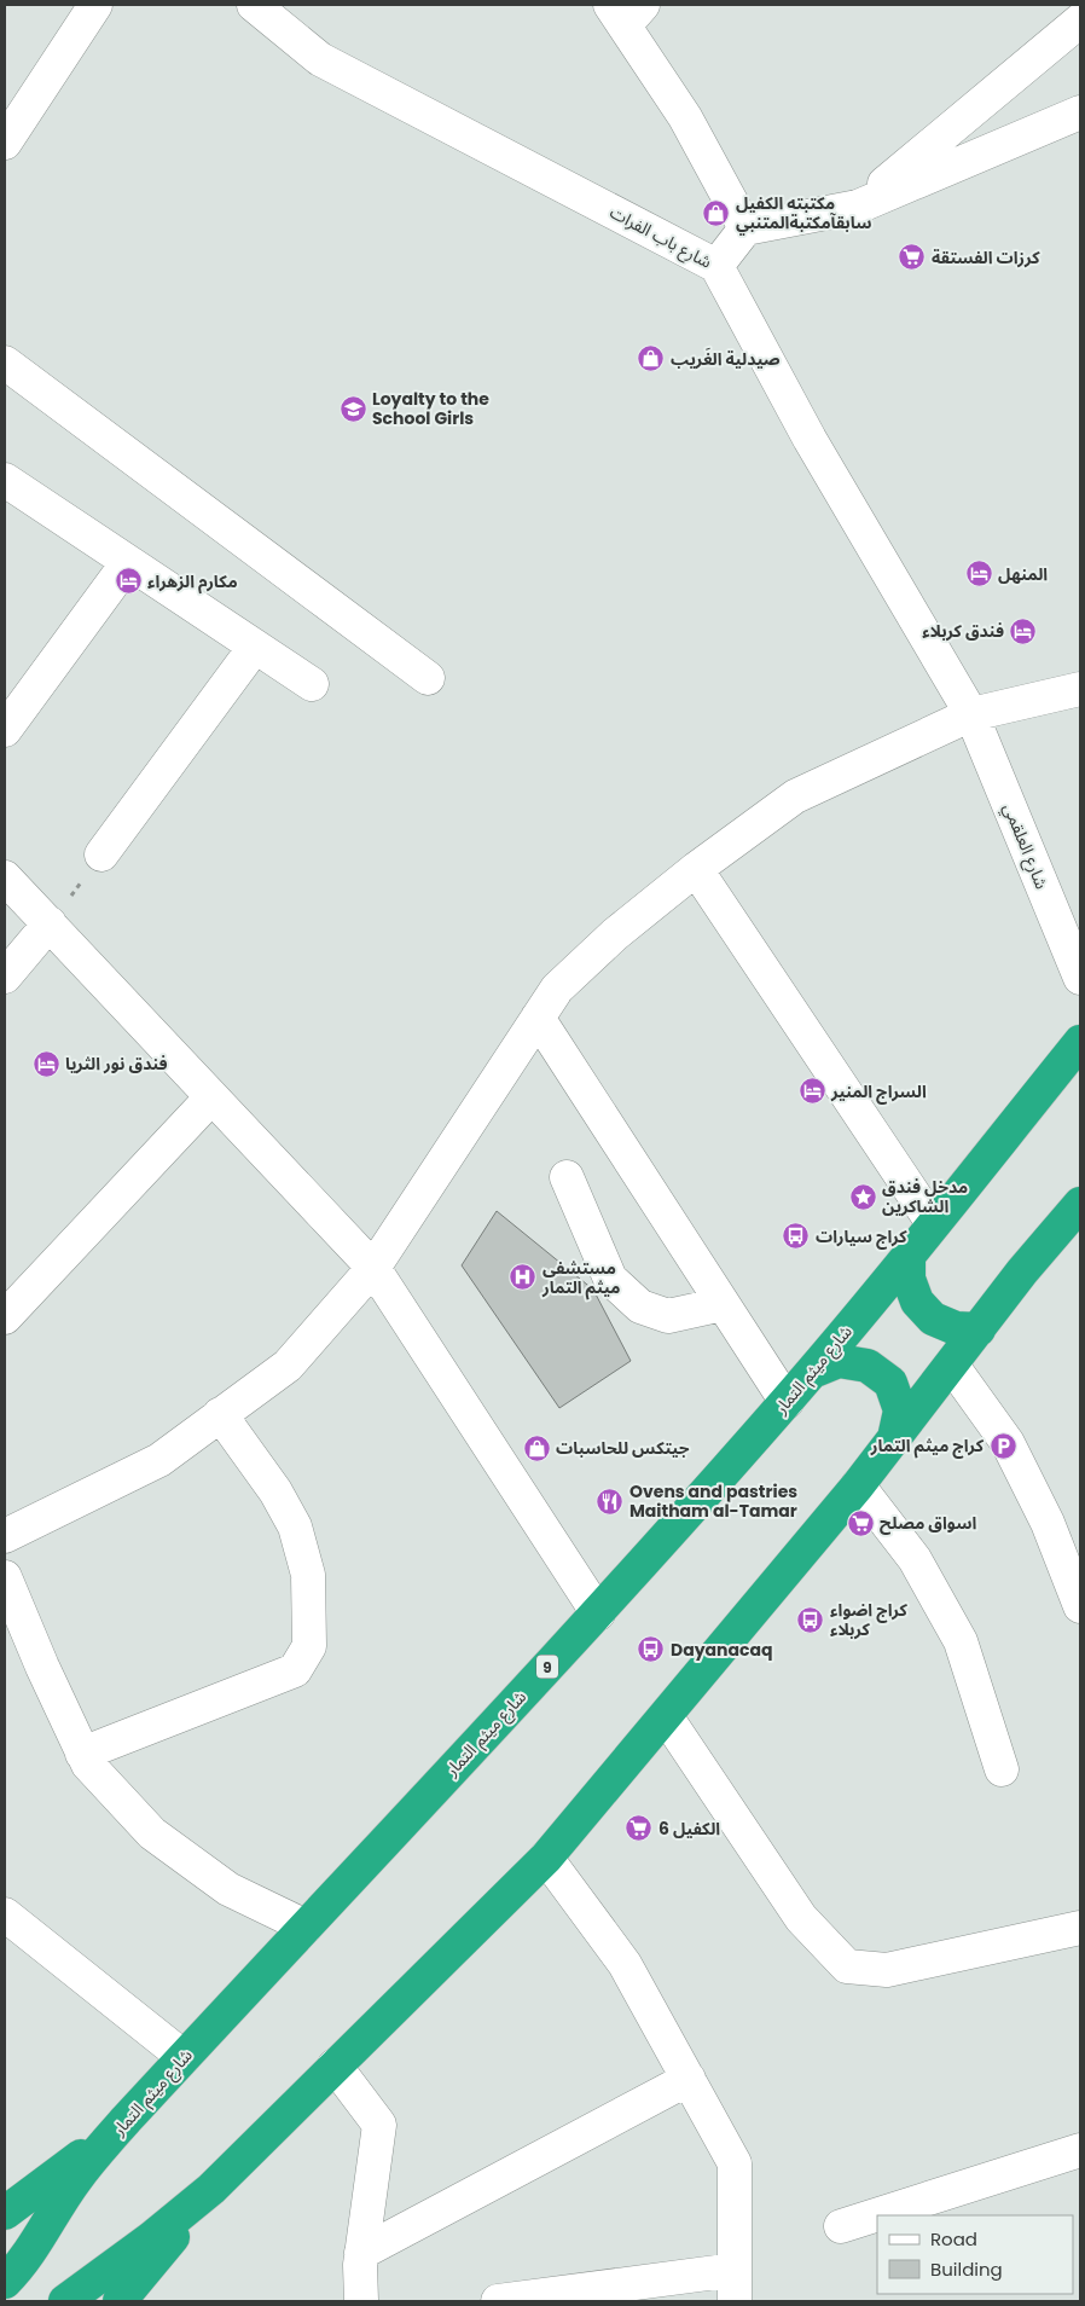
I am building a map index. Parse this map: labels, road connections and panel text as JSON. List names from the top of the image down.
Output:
{
  "streets": {
    "highway": ["شارع ميثم التمار", "9"],
    "street": ["شارع باب الفرات", "شارع العلقمي"]
  },
  "crossings": [
    ["شارع باب الفرات", "شارع العلقمي"]
  ],
  "places": {
    "shop": ["مكتبته الكفيل سابقآمكتبةالمتنبي", "صيدلية الغَريب", "جيتكس للحاسبات"],
    "supermarket": ["كرزات الفستقة", "اسواق مصلح", "الكفيل 6"],
    "school or university": ["Loyalty to the School Girls"],
    "hotel": [
      "المنهل",
      "مكارم الزهراء",
      "فندق كربلاء",
      "فندق نور الثريا",
      "السراج المنير"
    ],
    "place": ["مدخل فندق الشاكرين"],
    "bus stop": ["كراج سيارات", "كراج اضواء كربلاء", "Dayanacaq"],
    "hospital": ["مستشفى ميثم التمار"],
    "parking": ["كراج ميثم التمار"],
    "restaurant": ["Ovens and pastries Maitham al-Tamar"]
  },
  "legend": ["Road", "Building"]
}
